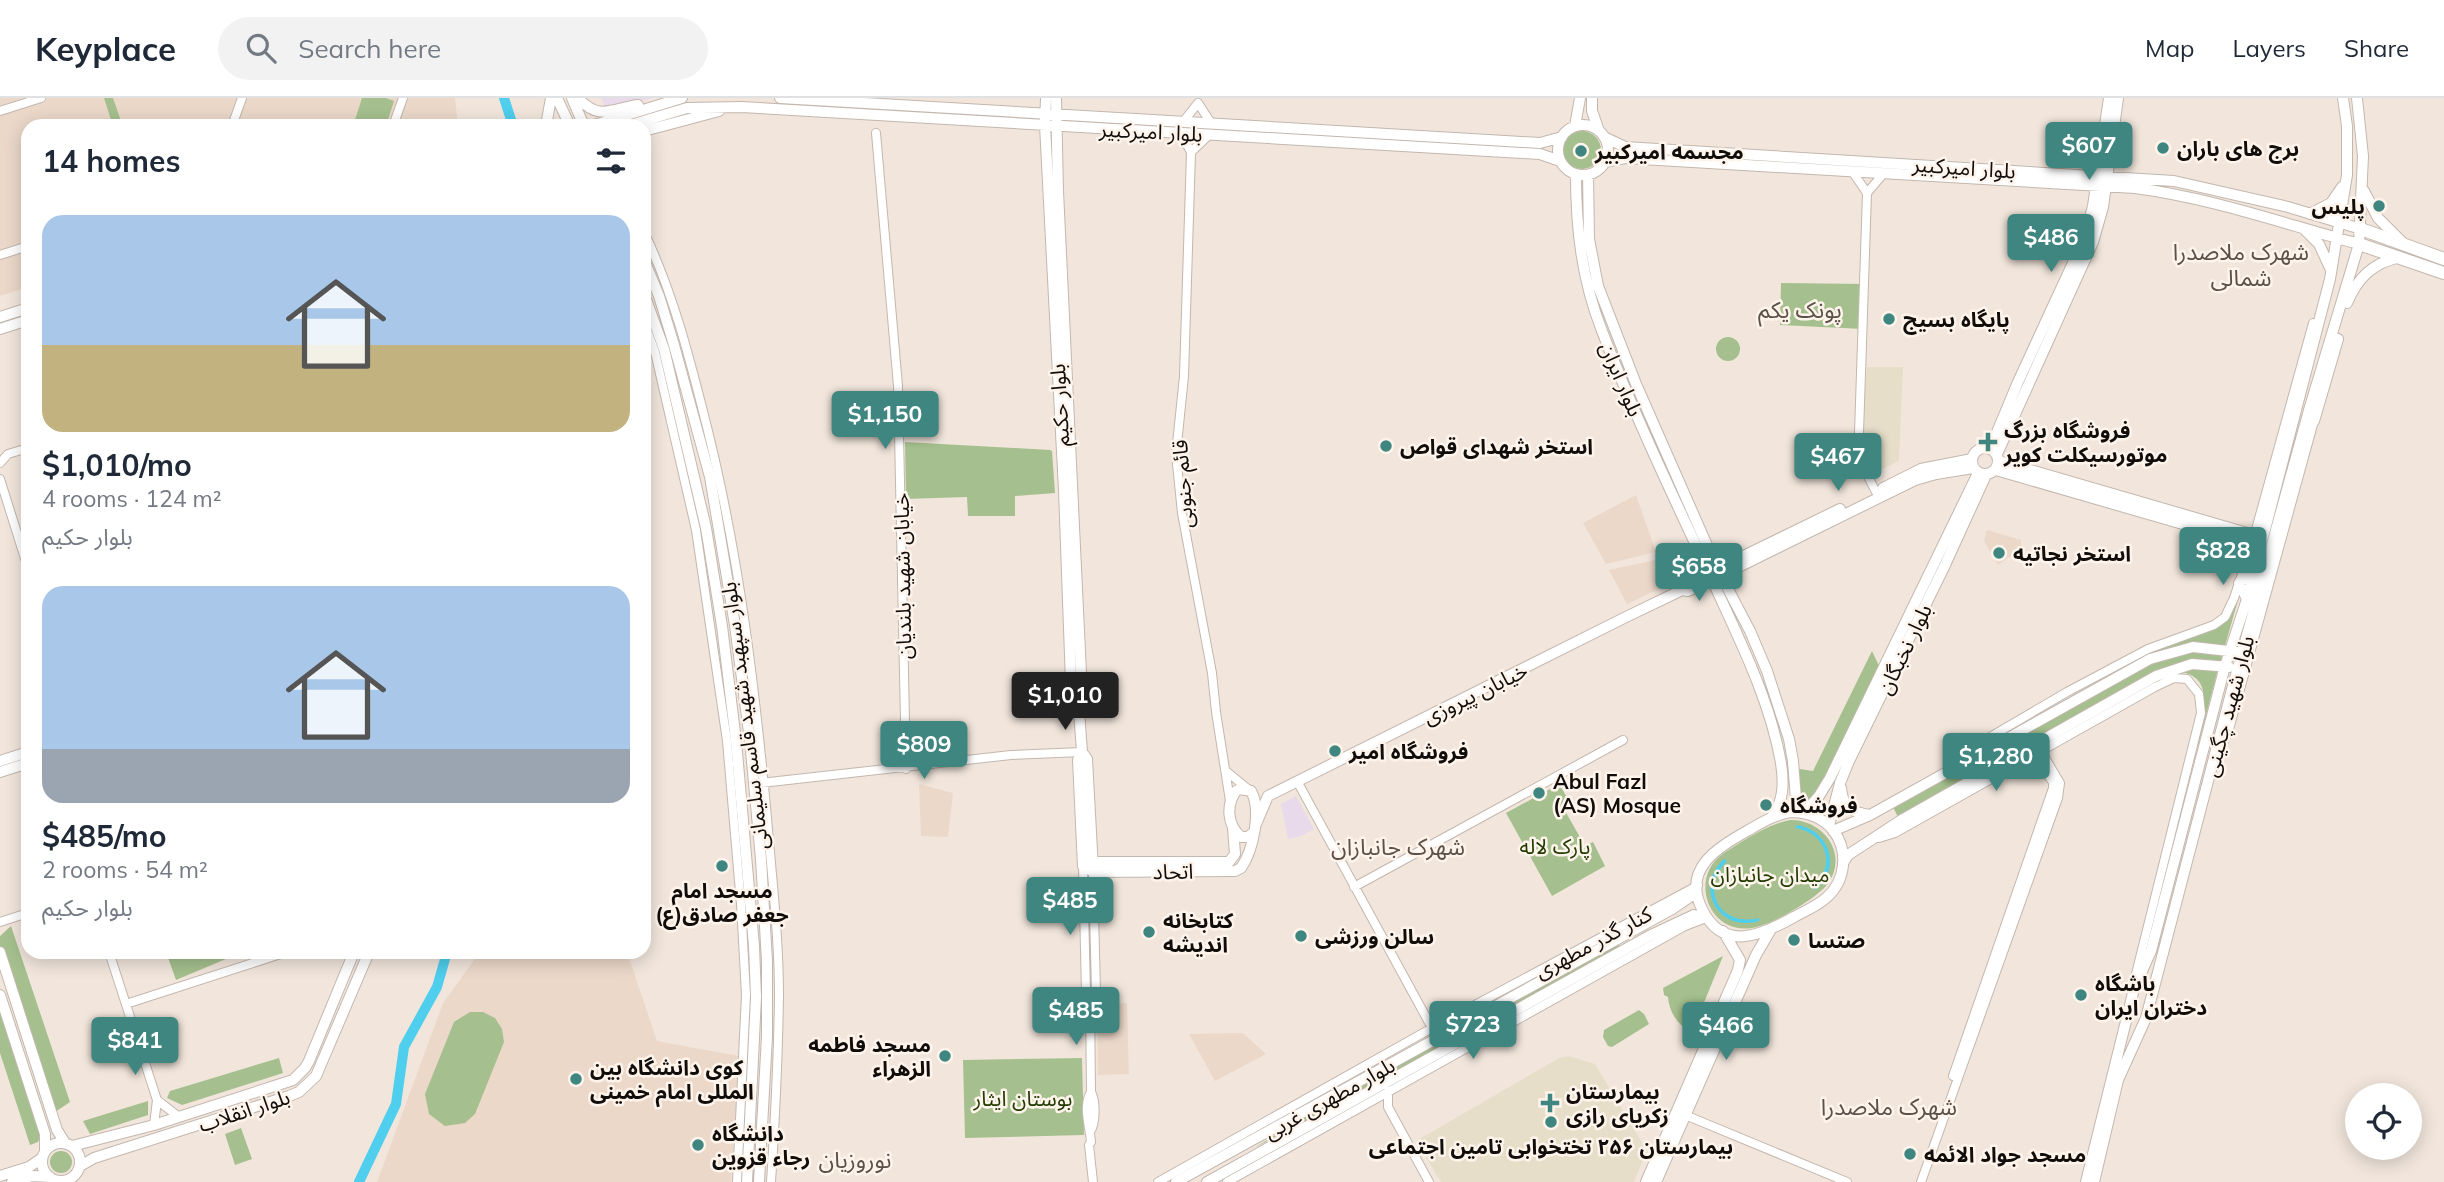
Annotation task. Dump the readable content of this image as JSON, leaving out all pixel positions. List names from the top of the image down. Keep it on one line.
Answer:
{"streets":{"main road":["بلوار امیرکبیر","بلوار ایران","بلوار حکیم","بلوار نخبگان","خیابان پیروزی","بلوار شهید چگینی","بلوار سپهبد شهید قاسم سلیمانی","اتحاد","بلوار مطهری غربی","بلوار انقلاب"],"street":["قائم جنوبی","خیابان شهید بلندیان","کنار گذر مطهری"]},"crossings":[["بلوار امیرکبیر","بلوار ایران"],["بلوار امیرکبیر","بلوار حکیم"],["بلوار امیرکبیر","بلوار نخبگان"],["بلوار امیرکبیر","بلوار شهید چگینی"],["بلوار ایران","بلوار نخبگان"],["بلوار ایران","خیابان پیروزی"],["بلوار ایران","کنار گذر مطهری"],["بلوار ایران","بلوار مطهری غربی"],["بلوار حکیم","اتحاد"],["بلوار نخبگان","کنار گذر مطهری"],["بلوار نخبگان","بلوار مطهری غربی"],["کنار گذر مطهری","بلوار مطهری غربی"]],"districts":["شهرک ملاصدرا شمالی","پونک یکم","شهرک جانبازان","شهرک ملاصدرا","نوروزیان"],"parks":["پارک لاله","میدان جانبازان","بوستان ایثار"],"places":{"other":["برج های باران","مجسمه امیرکبیر","پلیس","پایگاه بسیج","استخر شهدای قواص","استخر نجاتیه","فروشگاه امیر","Abul Fazl (AS) Mosque","فروشگاه","مسجد امام جعفر صادق(ع)","کتابخانه اندیشه","سالن ورزشی","صتسا","باشگاه دختران ایران","مسجد فاطمه الزهراء","کوی دانشگاه بین المللی امام خمینی","بیمارستان ۲۵۶ تختخوابی تامین اجتماعی","دانشگاه رجاء قزوین","مسجد جواد الائمه"],"health":["فروشگاه بزرگ موتورسیکلت کویر","بیمارستان زکریای رازی"]},"page":{"header":"Keyplace","search":"Search here","nav":["Map","Layers","Share"],"heading":"14 homes","price":["$607","$486","$1,150","$467","$828","$658","$1,010","$809","$1,280","$485","$485","$723","$466","$841"],"list":[{"name":"$1,010/mo","note":"4 rooms · 124 m² · بلوار حکیم"},{"name":"$485/mo","note":"2 rooms · 54 m² · بلوار حکیم"}]}}
